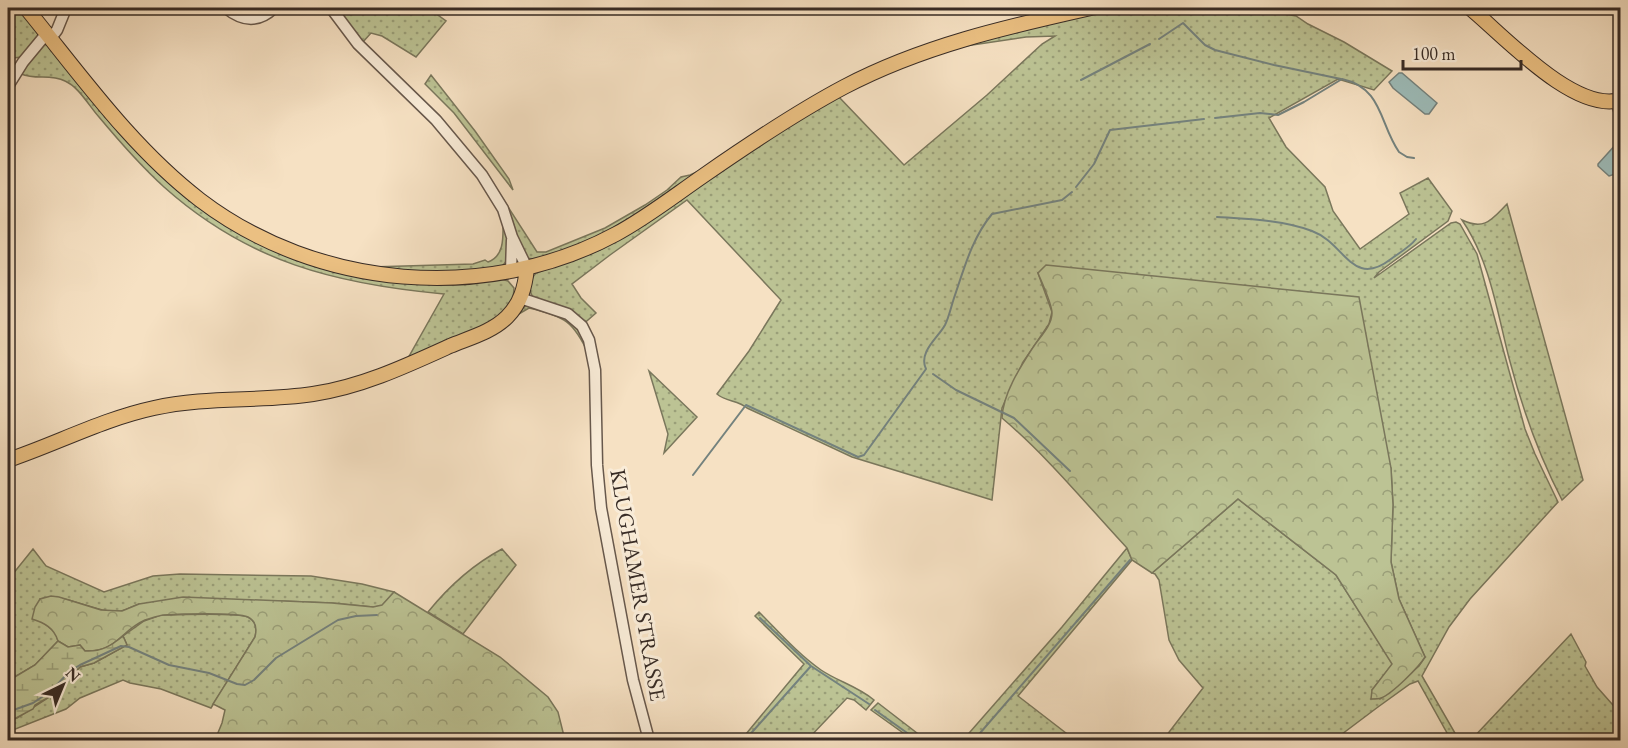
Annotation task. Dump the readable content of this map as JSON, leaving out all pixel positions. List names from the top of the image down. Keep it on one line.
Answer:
{"streets":{"street":["KLUGHAMER STRASSE"]},"scale_bar":"100 m","north":"top right"}
